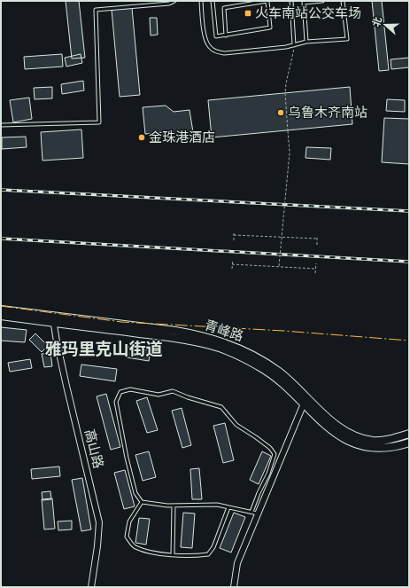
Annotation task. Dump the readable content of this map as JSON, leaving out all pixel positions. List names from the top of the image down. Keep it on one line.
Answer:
{"streets":{"main road":["青峰路"],"street":["高山路"]},"crossings":[["青峰路","高山路"]],"districts":["雅玛里克山街道"],"places":{"transit":["火车南站公交车场"],"other":["乌鲁木齐南站","金珠港酒店"]},"north":"left"}
